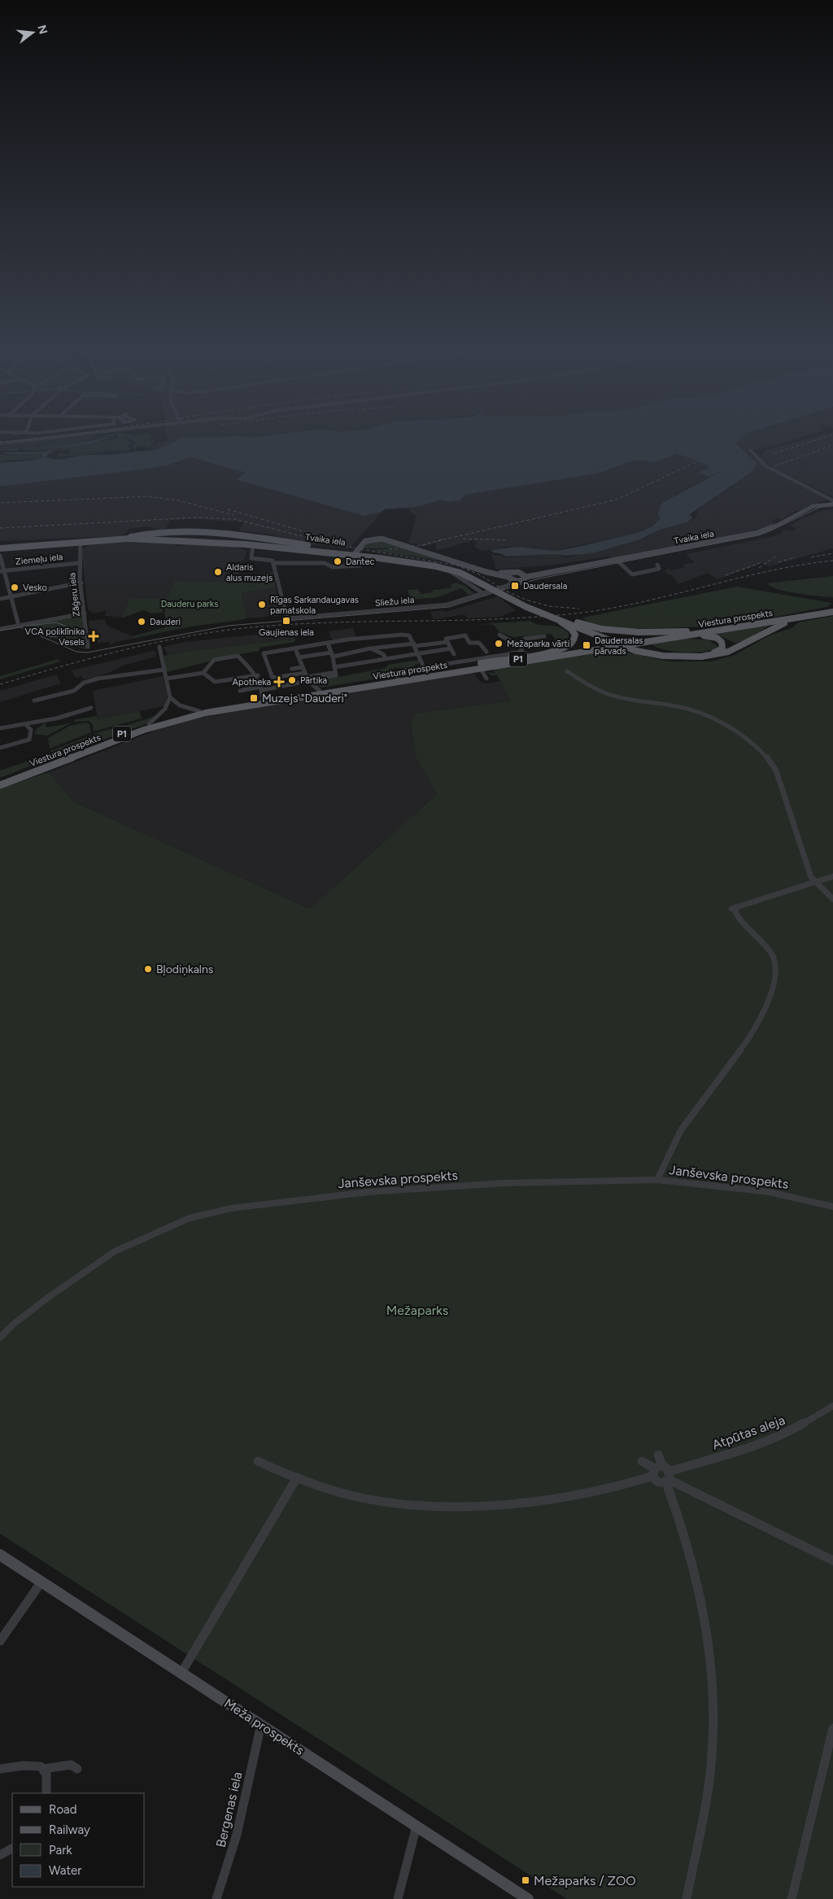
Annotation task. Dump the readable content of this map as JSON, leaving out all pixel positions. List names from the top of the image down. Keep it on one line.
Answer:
{"streets":{"main road":["Tvaika iela","Viestura prospekts","P1"],"street":["Ziemeļu iela","Zāģeru iela","Sliežu iela","Janševska prospekts","Atpūtas aleja","Meža prospekts","Bergenas iela"]},"crossings":[["Tvaika iela","Zāģeru iela"],["Tvaika iela","Sliežu iela"],["Ziemeļu iela","Zāģeru iela"],["Meža prospekts","Bergenas iela"]],"parks":["Dauderu parks","Mežaparks"],"places":{"other":["Dantec","Aldaris alus muzejs","Vesko","Rīgas Sarkandaugavas pamatskola","Dauderi","Mežaparka vārti","Pārtika","Bļodiņkalns"],"transit":["Daudersala","Gaujienas iela","Daudersalas pārvads","Muzejs \"Dauderi\"","Mežaparks / ZOO"],"health":["VCA poliklīnika Vesels","Apotheka"]},"legend":["Road","Railway","Park","Water"],"north":"right"}
